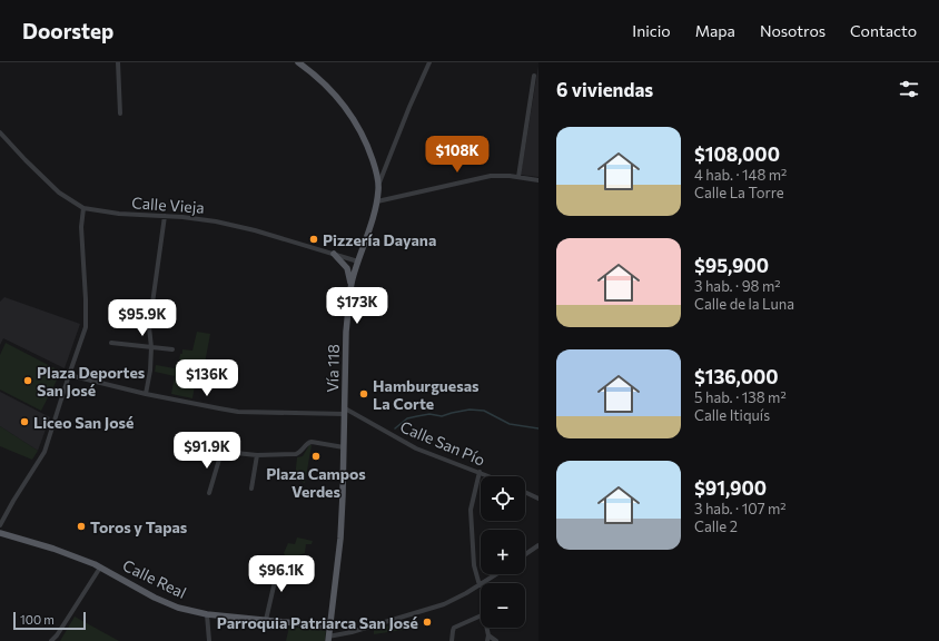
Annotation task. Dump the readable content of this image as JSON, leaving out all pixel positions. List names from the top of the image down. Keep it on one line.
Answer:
{"streets":{"main road":["Vía 118","Calle Real"],"street":["Calle Vieja","Calle San Pío"]},"crossings":[["Calle Vieja","Vía 118"],["Vía 118","Calle San Pío"],["Vía 118","Calle Real"]],"places":["Pizzería Dayana","Plaza Deportes San José","Hamburguesas La Corte","Liceo San José","Plaza Campos Verdes","Toros y Tapas","Parroquia Patriarca San José"],"scale_bar":"100 m","page":{"header":"Doorstep","nav":["Inicio","Mapa","Nosotros","Contacto"],"heading":"6 viviendas","list":[{"name":"$108,000","note":"4 hab. · 148 m² · Calle La Torre"},{"name":"$95,900","note":"3 hab. · 98 m² · Calle de la Luna"},{"name":"$136,000","note":"5 hab. · 138 m² · Calle Itiquís"},{"name":"$91,900","note":"3 hab. · 107 m² · Calle 2"}],"price":["$108K","$173K","$95.9K","$136K","$91.9K","$96.1K"],"map_buttons":["+","−"],"scale":"100 m"}}
